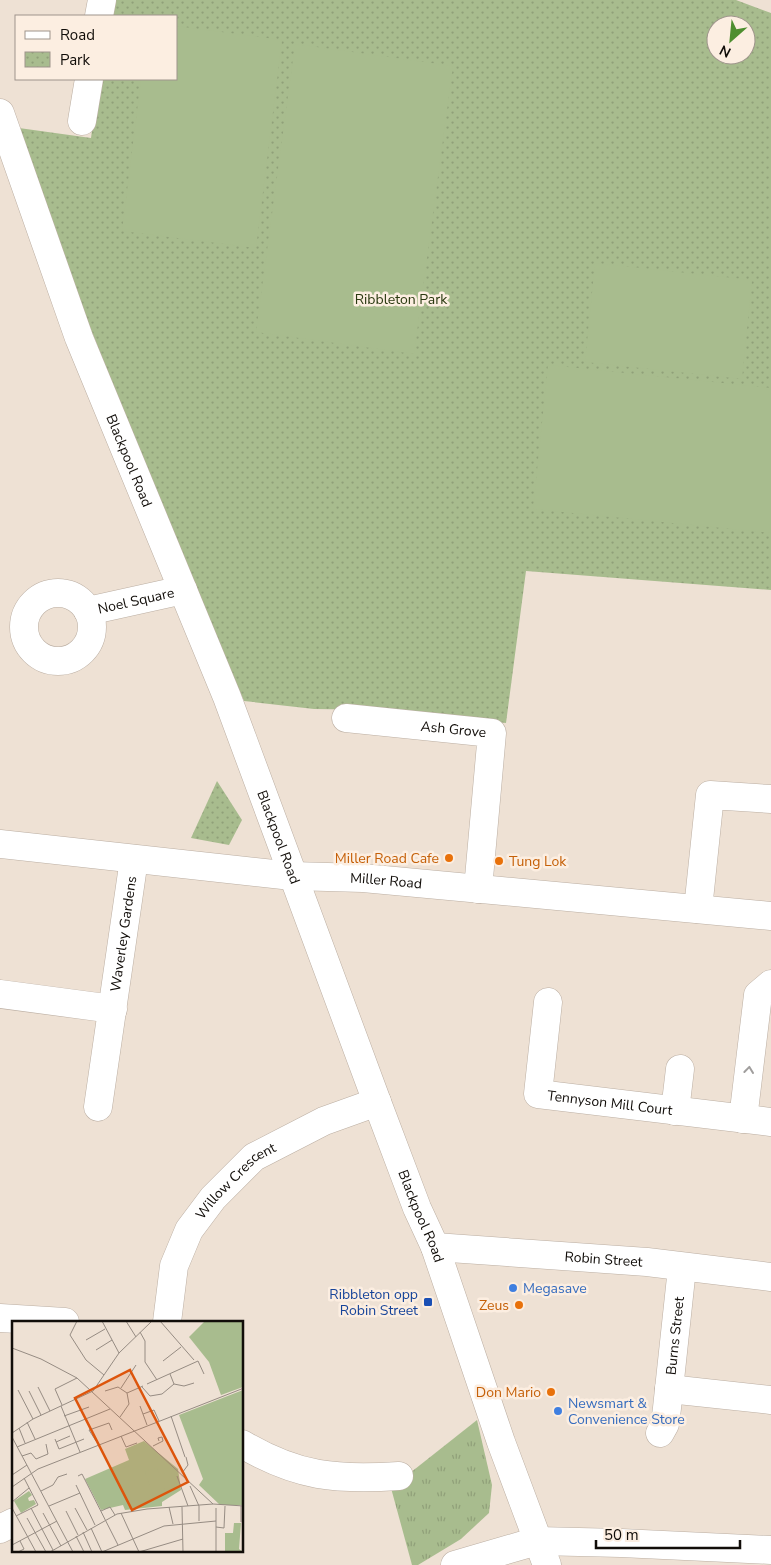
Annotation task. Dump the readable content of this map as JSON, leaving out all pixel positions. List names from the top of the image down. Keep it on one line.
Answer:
{"streets":{"main road":["Blackpool Road","Noel Square","Ash Grove","Miller Road","Waverley Gardens","Tennyson Mill Court","Willow Crescent","Robin Street","Burns Street"]},"crossings":[["Blackpool Road","Noel Square"],["Blackpool Road","Miller Road"],["Blackpool Road","Willow Crescent"],["Blackpool Road","Robin Street"],["Ash Grove","Miller Road"],["Miller Road","Waverley Gardens"],["Robin Street","Burns Street"]],"parks":["Ribbleton Park"],"places":{"other":["Miller Road Cafe","Tung Lok","Megasave","Zeus","Don Mario","Newsmart & Convenience Store"],"transit":["Ribbleton opp Robin Street"]},"legend":["Road","Park"],"scale_bar":"50 m","north":"bottom left"}
